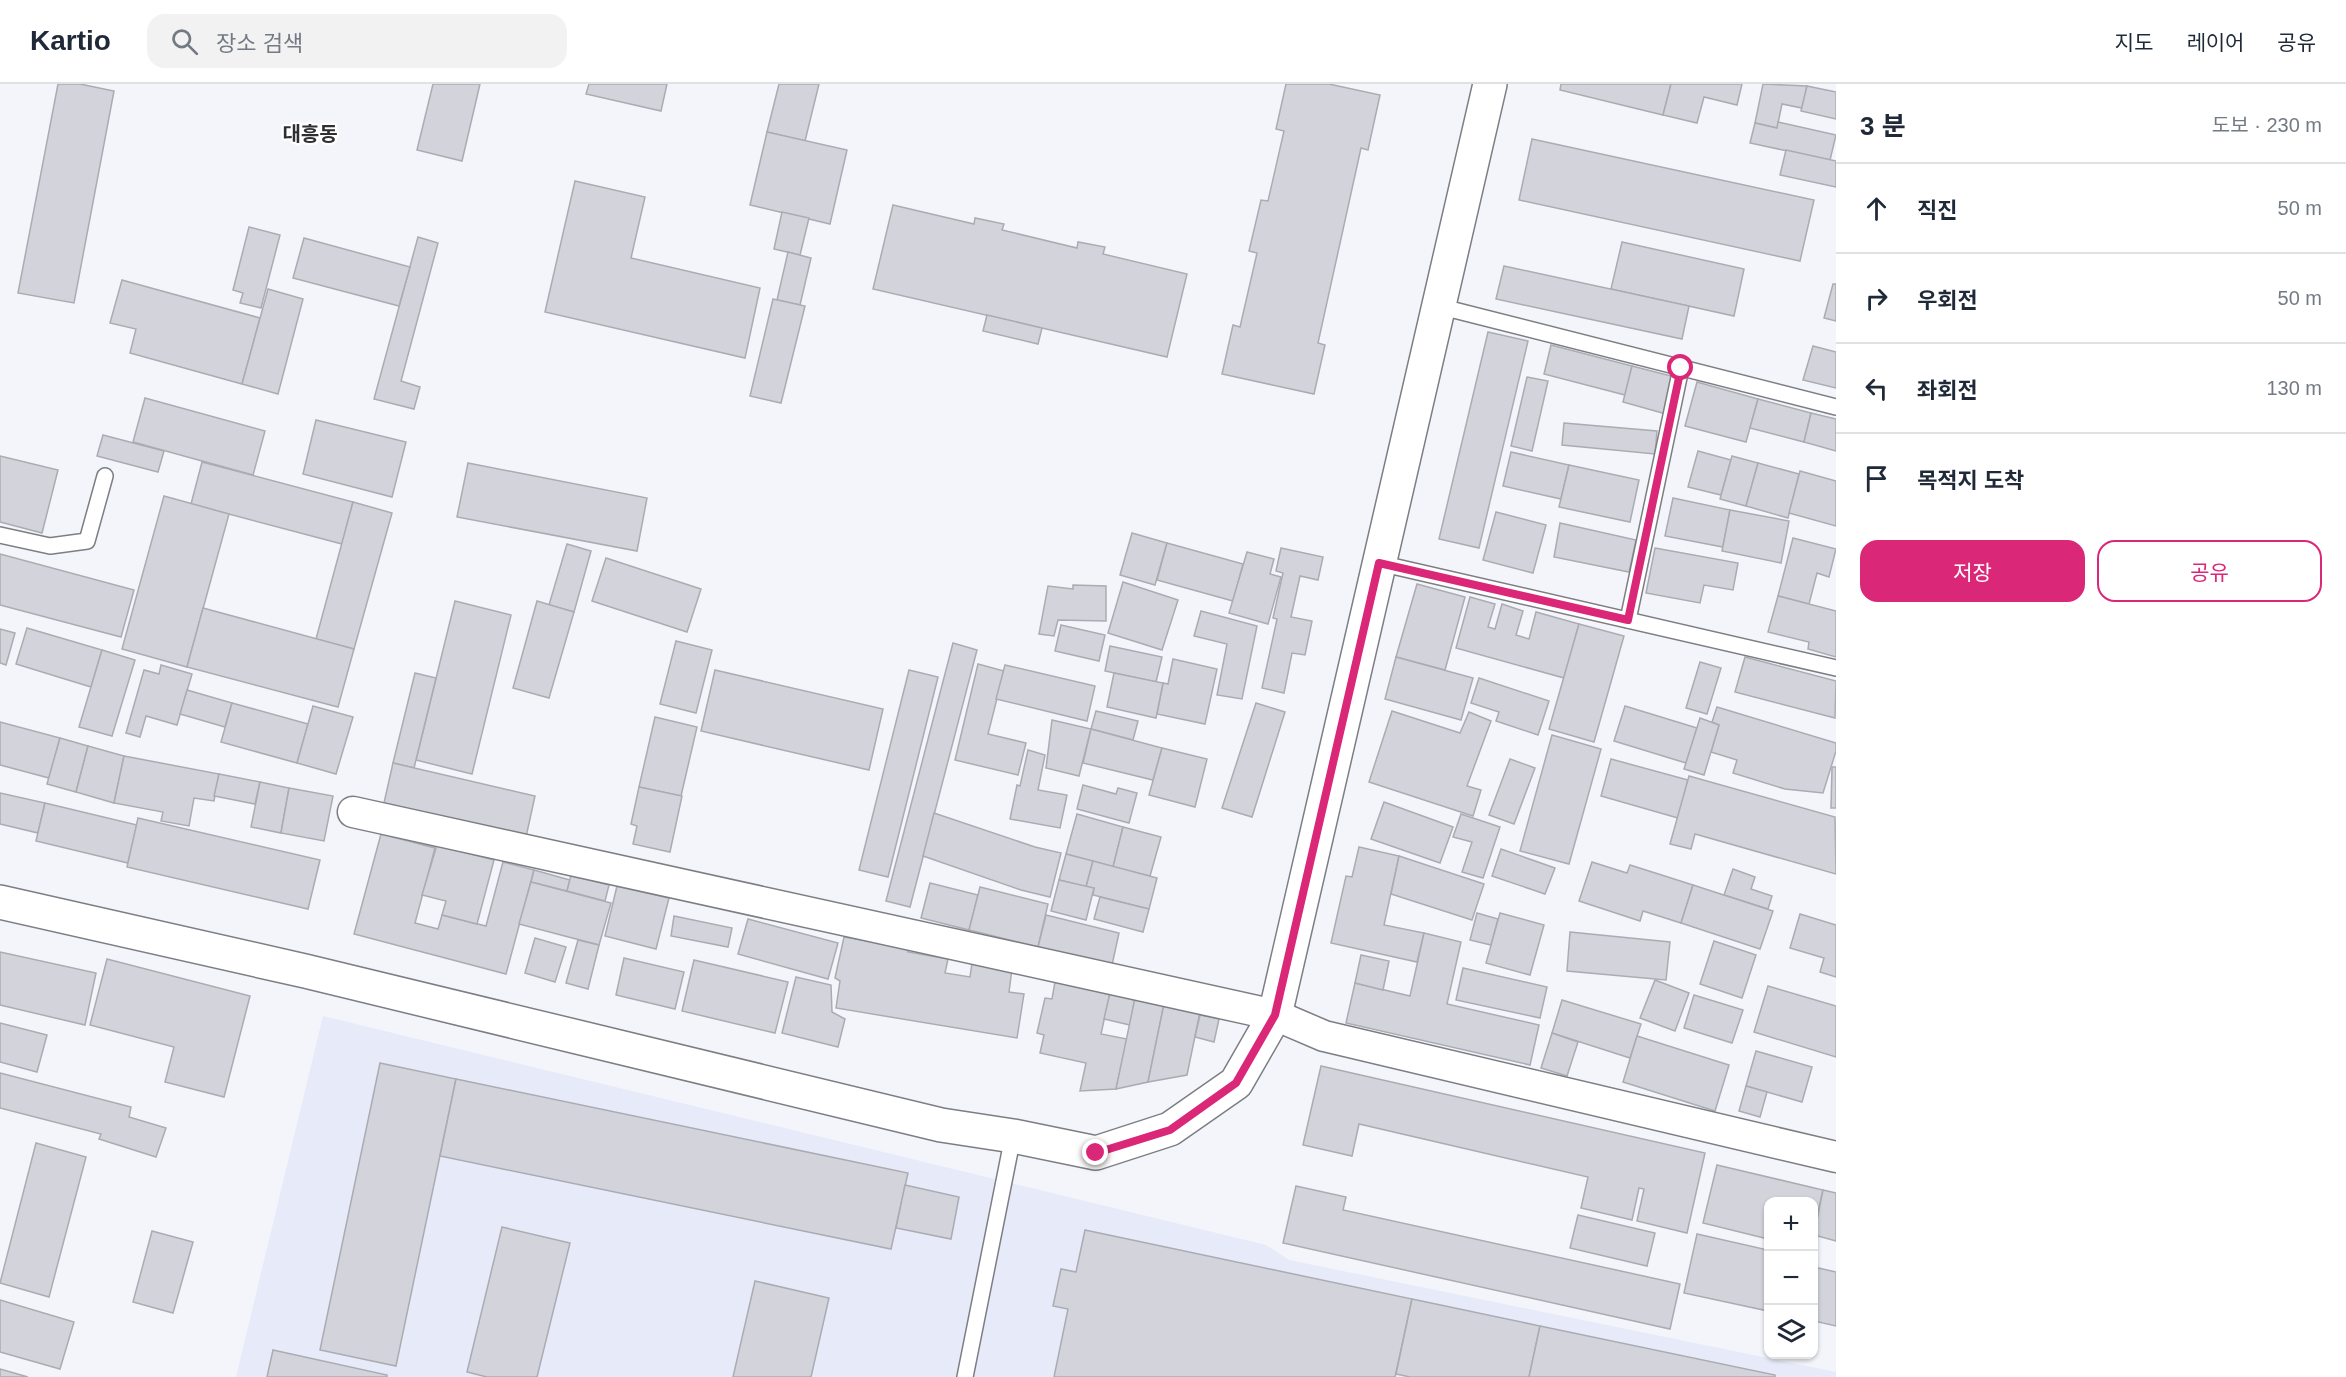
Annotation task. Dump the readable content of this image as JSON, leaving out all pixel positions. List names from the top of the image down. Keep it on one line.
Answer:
{"districts":["대흥동"],"page":{"header":"Kartio","search":"장소 검색","nav":["지도","레이어","공유"],"heading":["3 분","도보 · 230 m"],"list":[["직진","50 m"],["우회전","50 m"],["좌회전","130 m"],"목적지 도착"],"buttons":["저장","공유"],"map_buttons":["+","−"]}}
